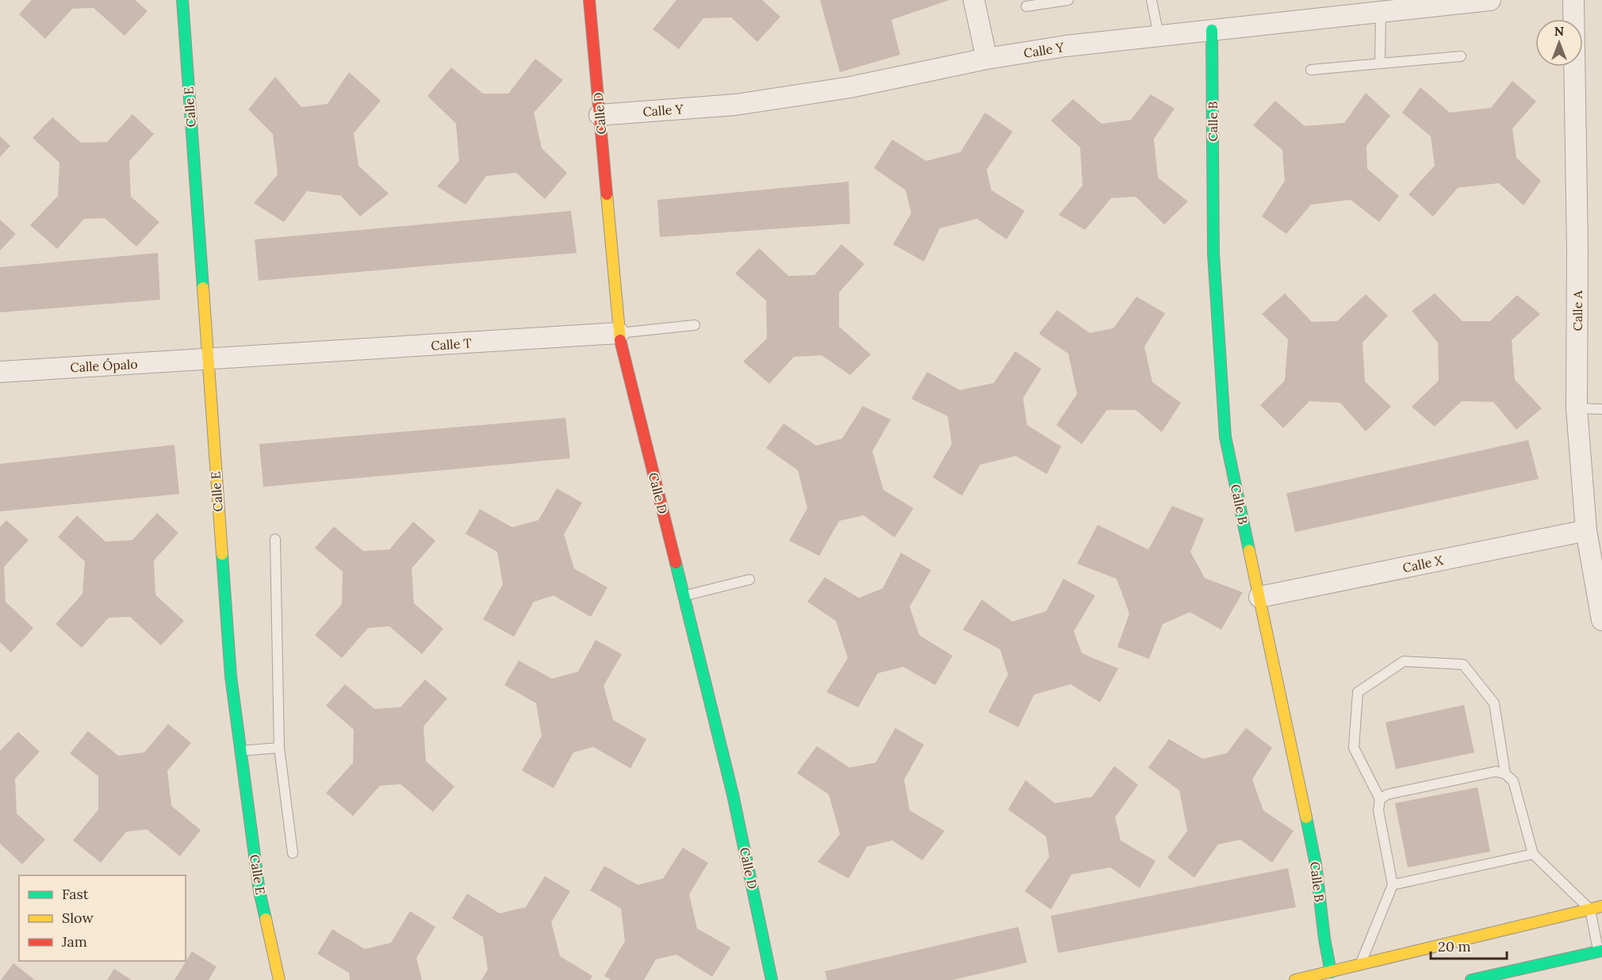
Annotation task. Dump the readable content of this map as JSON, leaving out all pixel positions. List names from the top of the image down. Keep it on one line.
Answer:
{"streets":{"street":["Calle Y","Calle E","Calle D","Calle B","Calle A","Calle T","Calle Ópalo","Calle X"]},"crossings":[["Calle Y","Calle D"],["Calle Y","Calle B"],["Calle E","Calle T"],["Calle E","Calle Ópalo"],["Calle D","Calle T"],["Calle B","Calle X"],["Calle A","Calle X"],["Calle T","Calle Ópalo"]],"legend":["Fast","Slow","Jam"],"scale_bar":"20 m","north":"top"}
